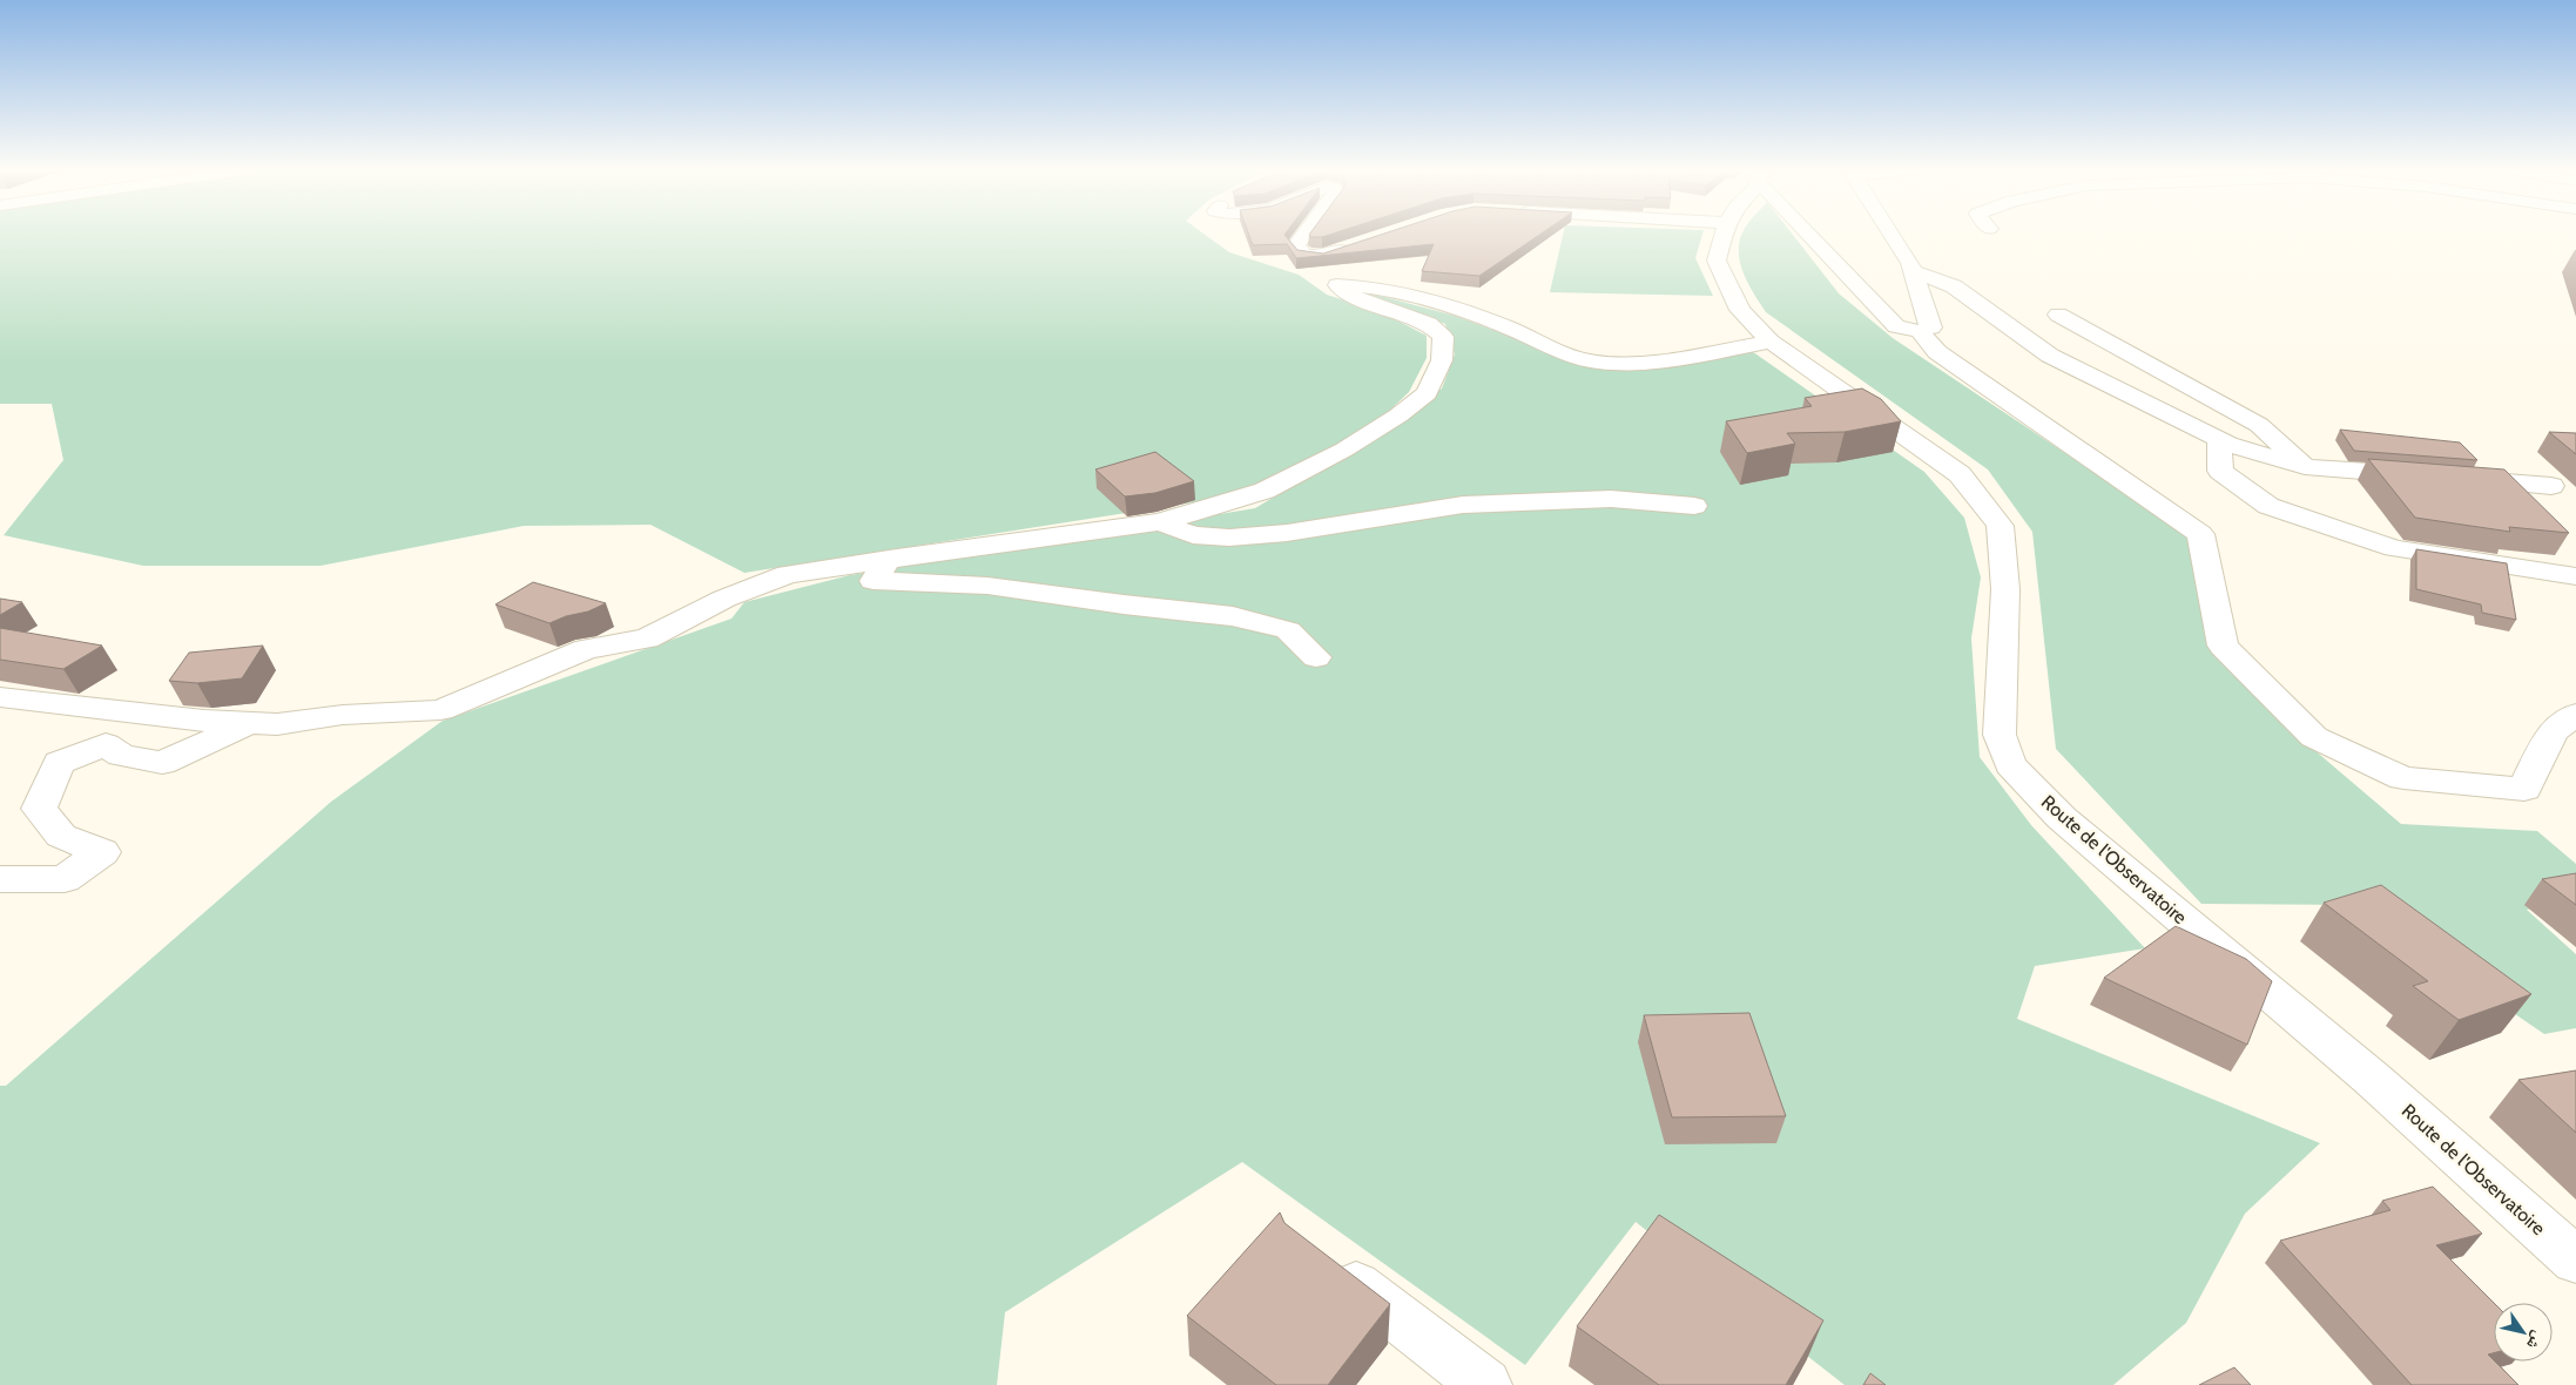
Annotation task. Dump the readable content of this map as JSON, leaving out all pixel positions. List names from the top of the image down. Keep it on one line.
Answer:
{"streets":{"street":["Route de l'Observatoire"]},"north":"bottom right"}
